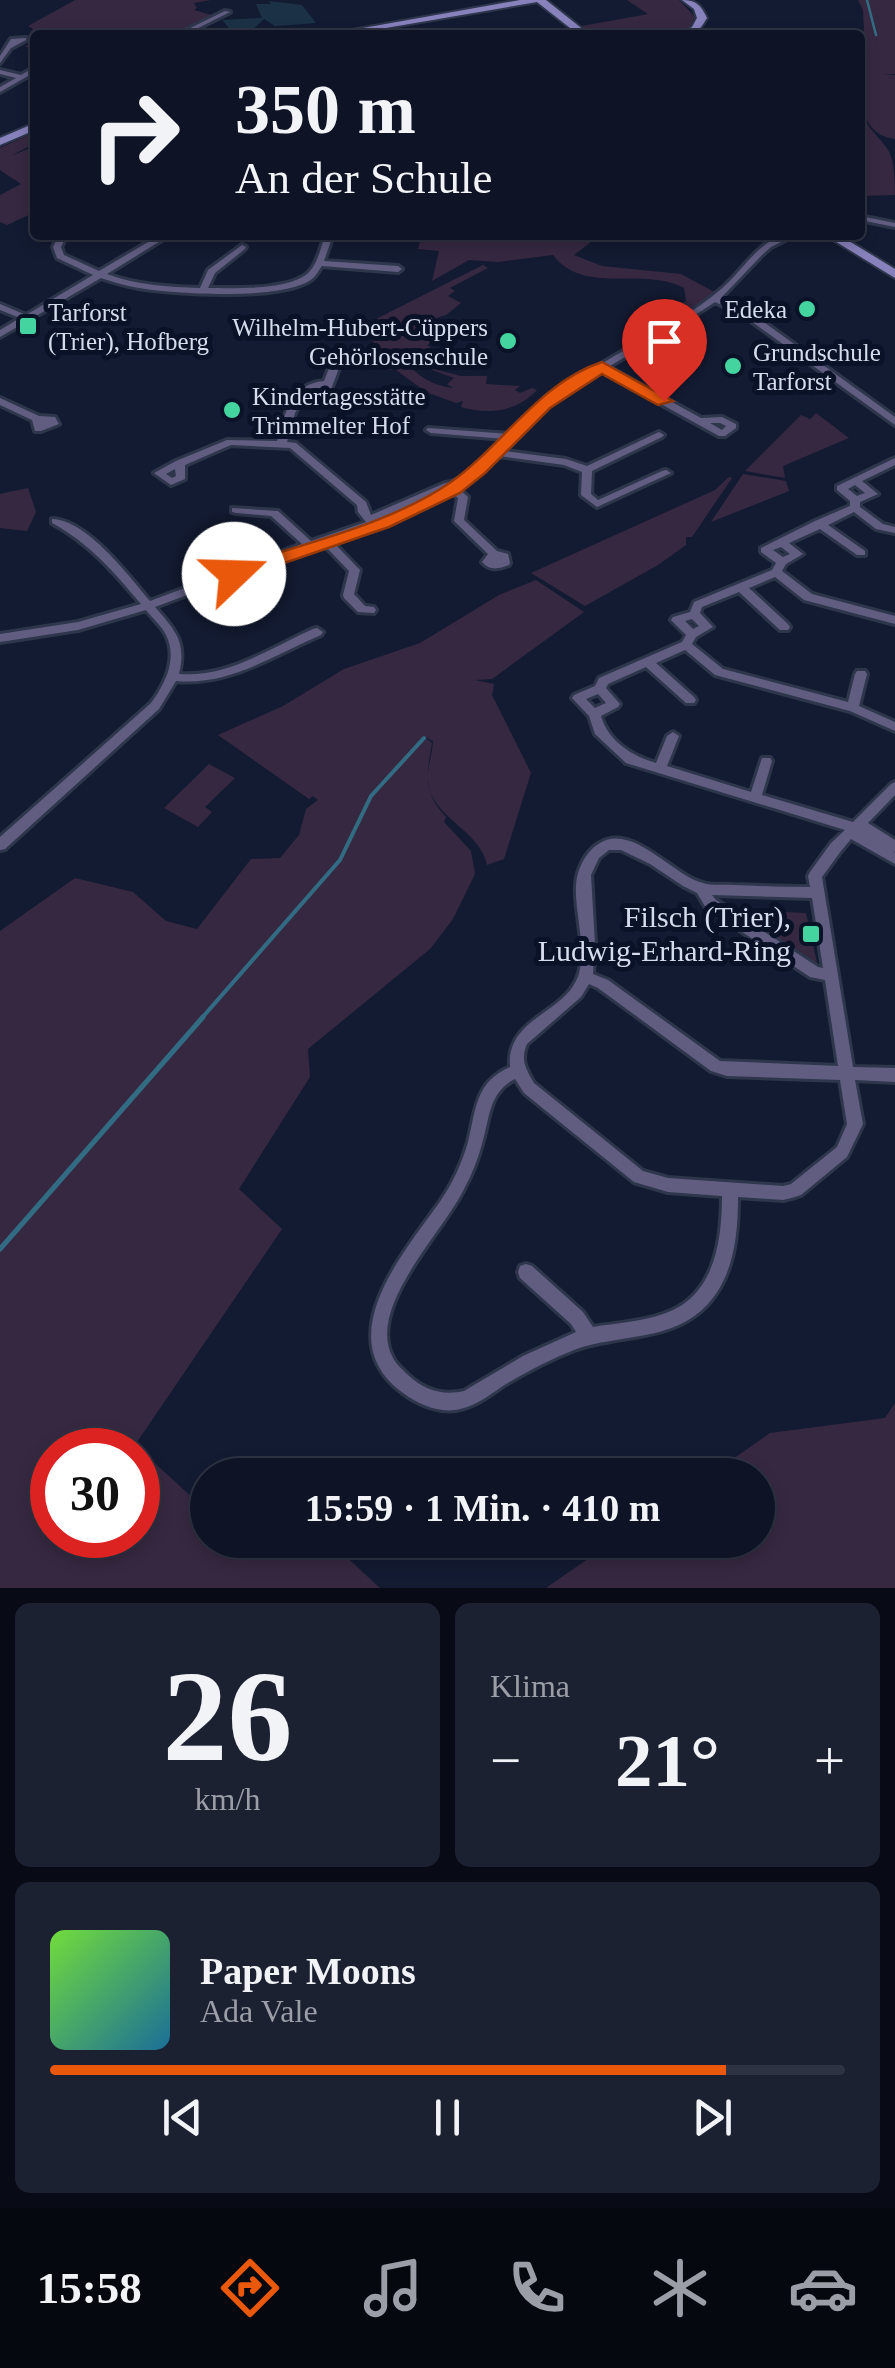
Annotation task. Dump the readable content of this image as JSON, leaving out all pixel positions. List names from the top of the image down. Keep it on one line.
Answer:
{"places":{"other":["Edeka","Wilhelm-Hubert-Cüppers Gehörlosenschule","Grundschule Tarforst","Kindertagesstätte Trimmelter Hof"],"transit":["Tarforst (Trier), Hofberg","Filsch (Trier), Ludwig-Erhard-Ring"]},"page":{"turn":["350 m","An der Schule"],"limit":"30","trip":"15:59 · 1 Min. · 410 m","tile":[["26","km/h"],"Klima"],"heat":["−","21°","+"],"song":["Paper Moons","Ada Vale"],"tabs":"15:58"}}
